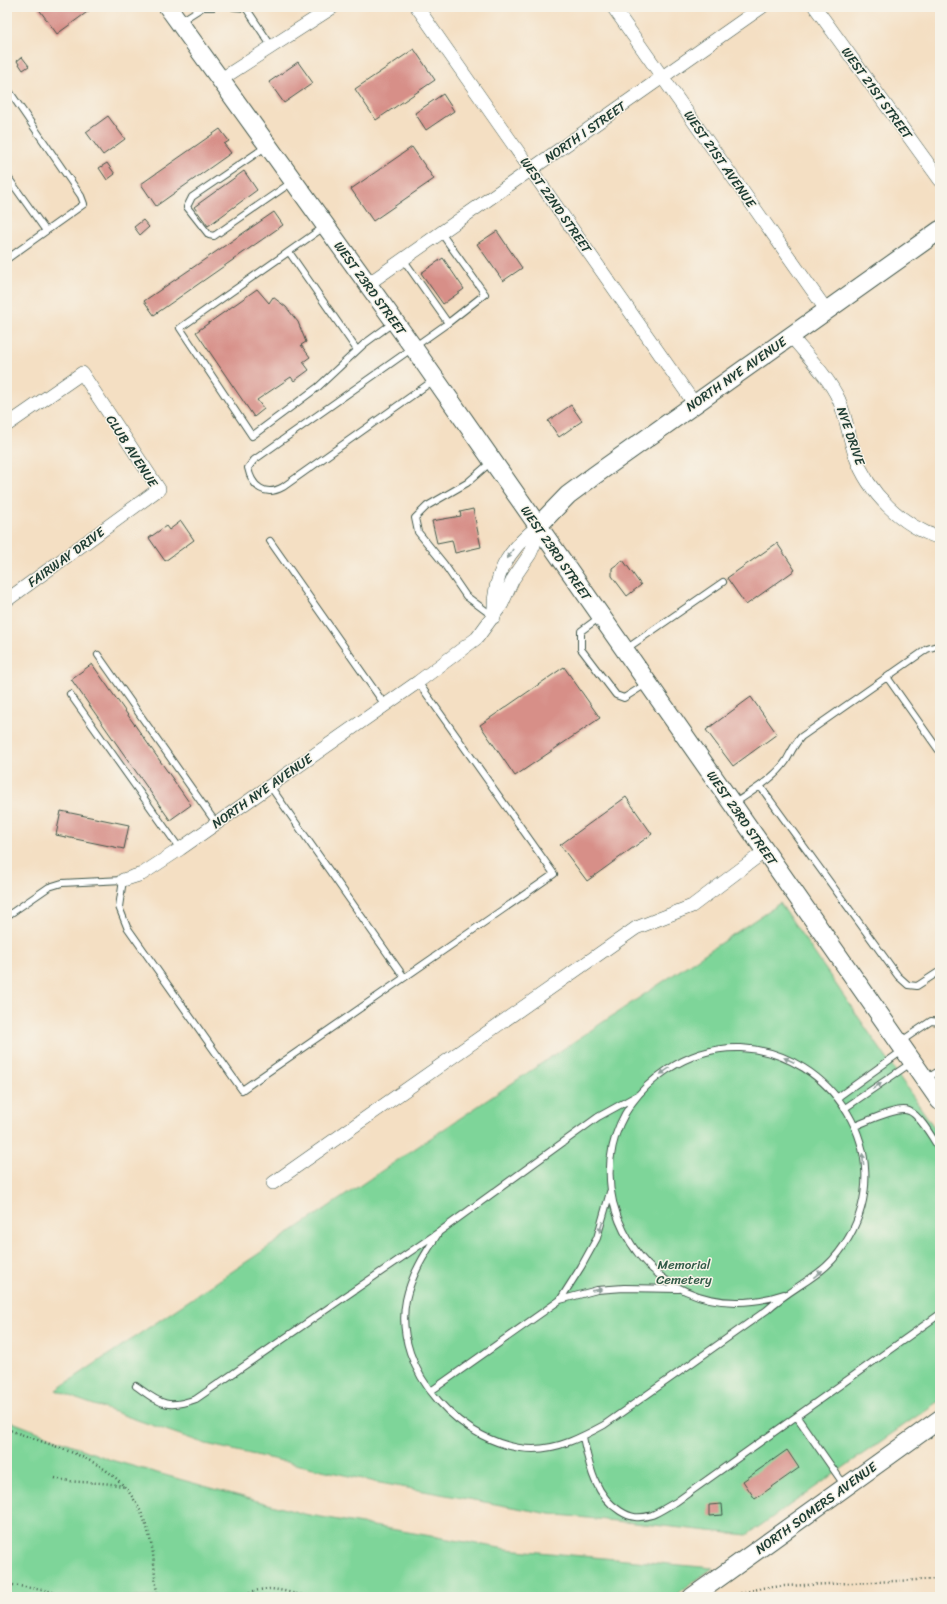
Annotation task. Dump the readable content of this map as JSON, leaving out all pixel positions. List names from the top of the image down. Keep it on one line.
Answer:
{"streets":{"main road":["WEST 23RD STREET","NORTH NYE AVENUE","NORTH SOMERS AVENUE"],"street":["WEST 21ST STREET","NORTH I STREET","WEST 21ST AVENUE","WEST 22ND STREET","NYE DRIVE","CLUB AVENUE","FAIRWAY DRIVE"]},"crossings":[["NORTH I STREET","WEST 21ST AVENUE"],["NORTH I STREET","WEST 22ND STREET"],["NORTH I STREET","WEST 23RD STREET"],["WEST 21ST AVENUE","NORTH NYE AVENUE"],["WEST 22ND STREET","NORTH NYE AVENUE"],["WEST 23RD STREET","NORTH NYE AVENUE"],["NORTH NYE AVENUE","NYE DRIVE"],["CLUB AVENUE","FAIRWAY DRIVE"]],"parks":["Memorial Cemetery"]}
